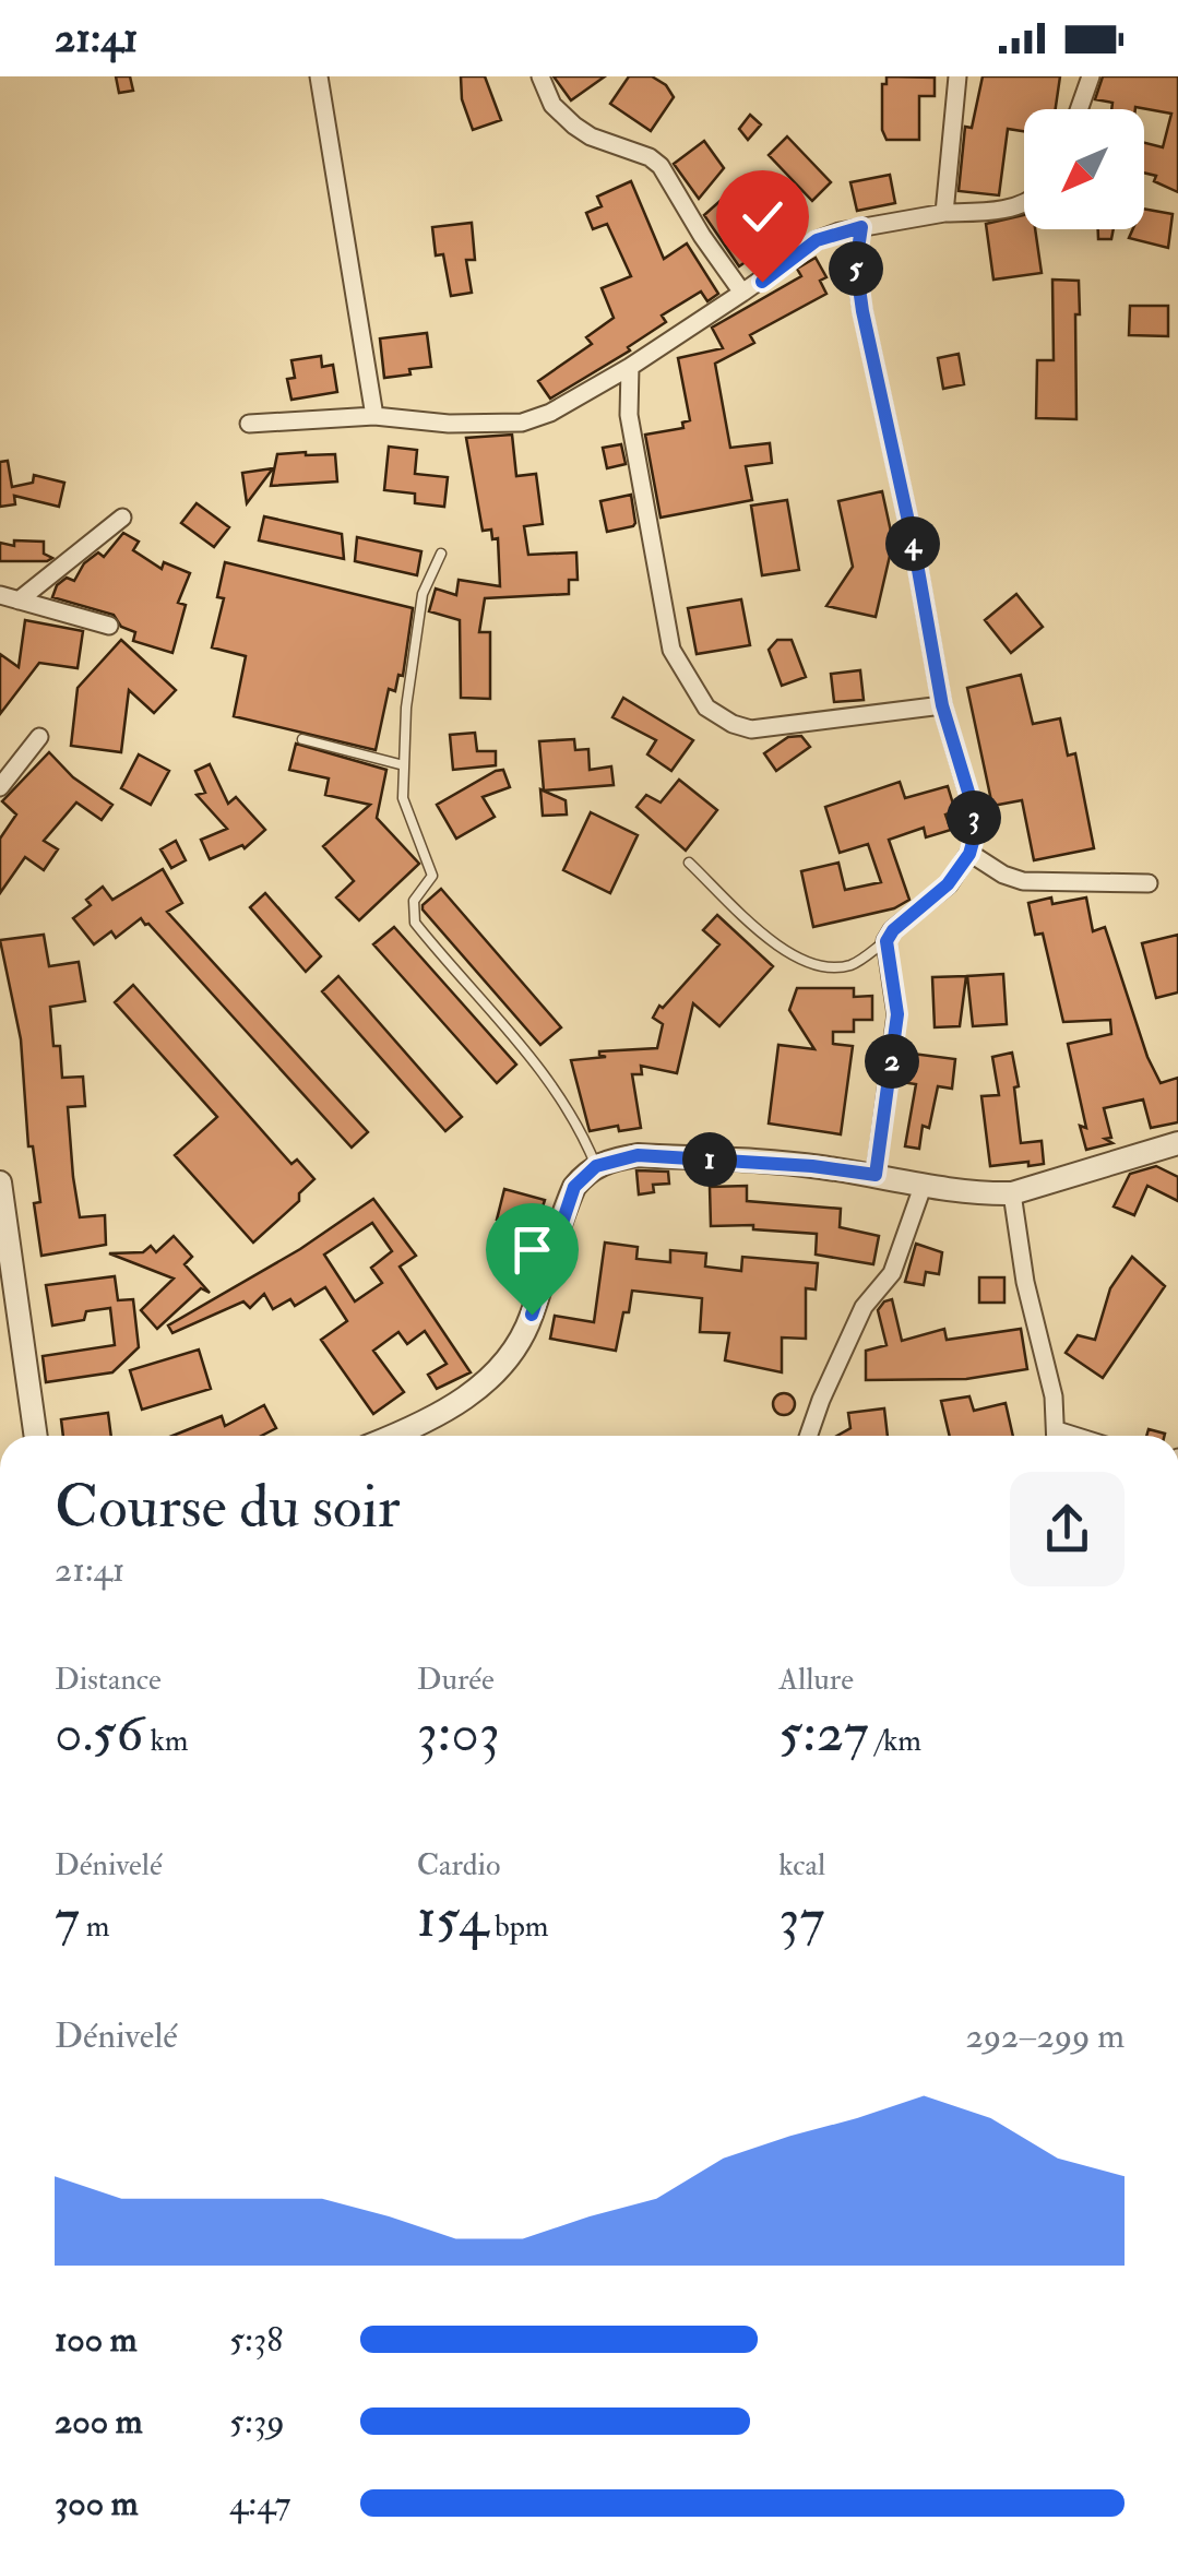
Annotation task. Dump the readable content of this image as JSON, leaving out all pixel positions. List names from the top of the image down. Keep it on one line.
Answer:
{"north":"bottom left","page":{"status":"21:41","pins":["5","4","3","2","1"],"heading":["Course du soir","21:41"],"stats":[["Distance","0.56 km"],["Durée","3:03"],["Allure","5:27 /km"],["Dénivelé","7 m"],["Cardio","154 bpm"],["kcal","37"]],"chart":["Dénivelé","292–299 m"],"list":[{"name":"100 m","note":"5:38"},{"name":"200 m","note":"5:39"},{"name":"300 m","note":"4:47"}]}}
